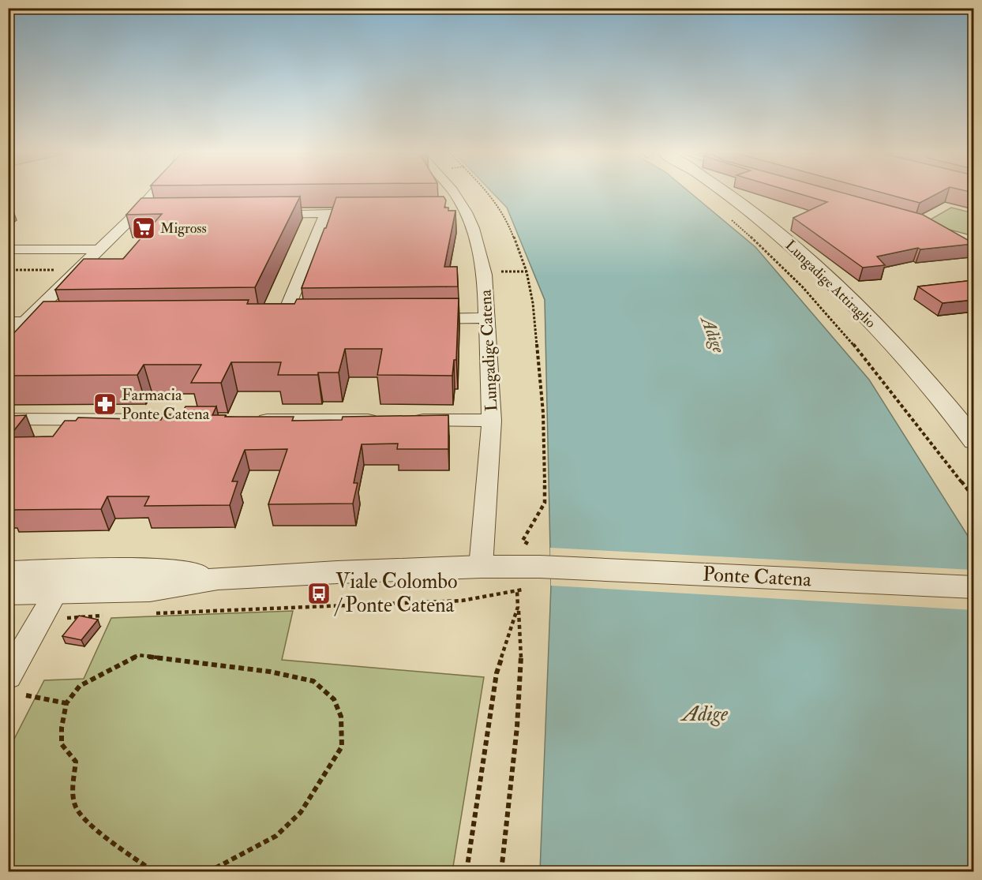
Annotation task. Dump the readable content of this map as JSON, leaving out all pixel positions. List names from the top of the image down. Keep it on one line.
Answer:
{"streets":{"street":["Lungadige Attiraglio","Lungadige Catena","Ponte Catena"]},"crossings":[["Lungadige Catena","Ponte Catena"]],"water":["Adige"],"places":{"supermarket":["Migross"],"pharmacy":["Farmacia Ponte Catena"],"bus stop":["Viale Colombo / Ponte Catena"]}}
